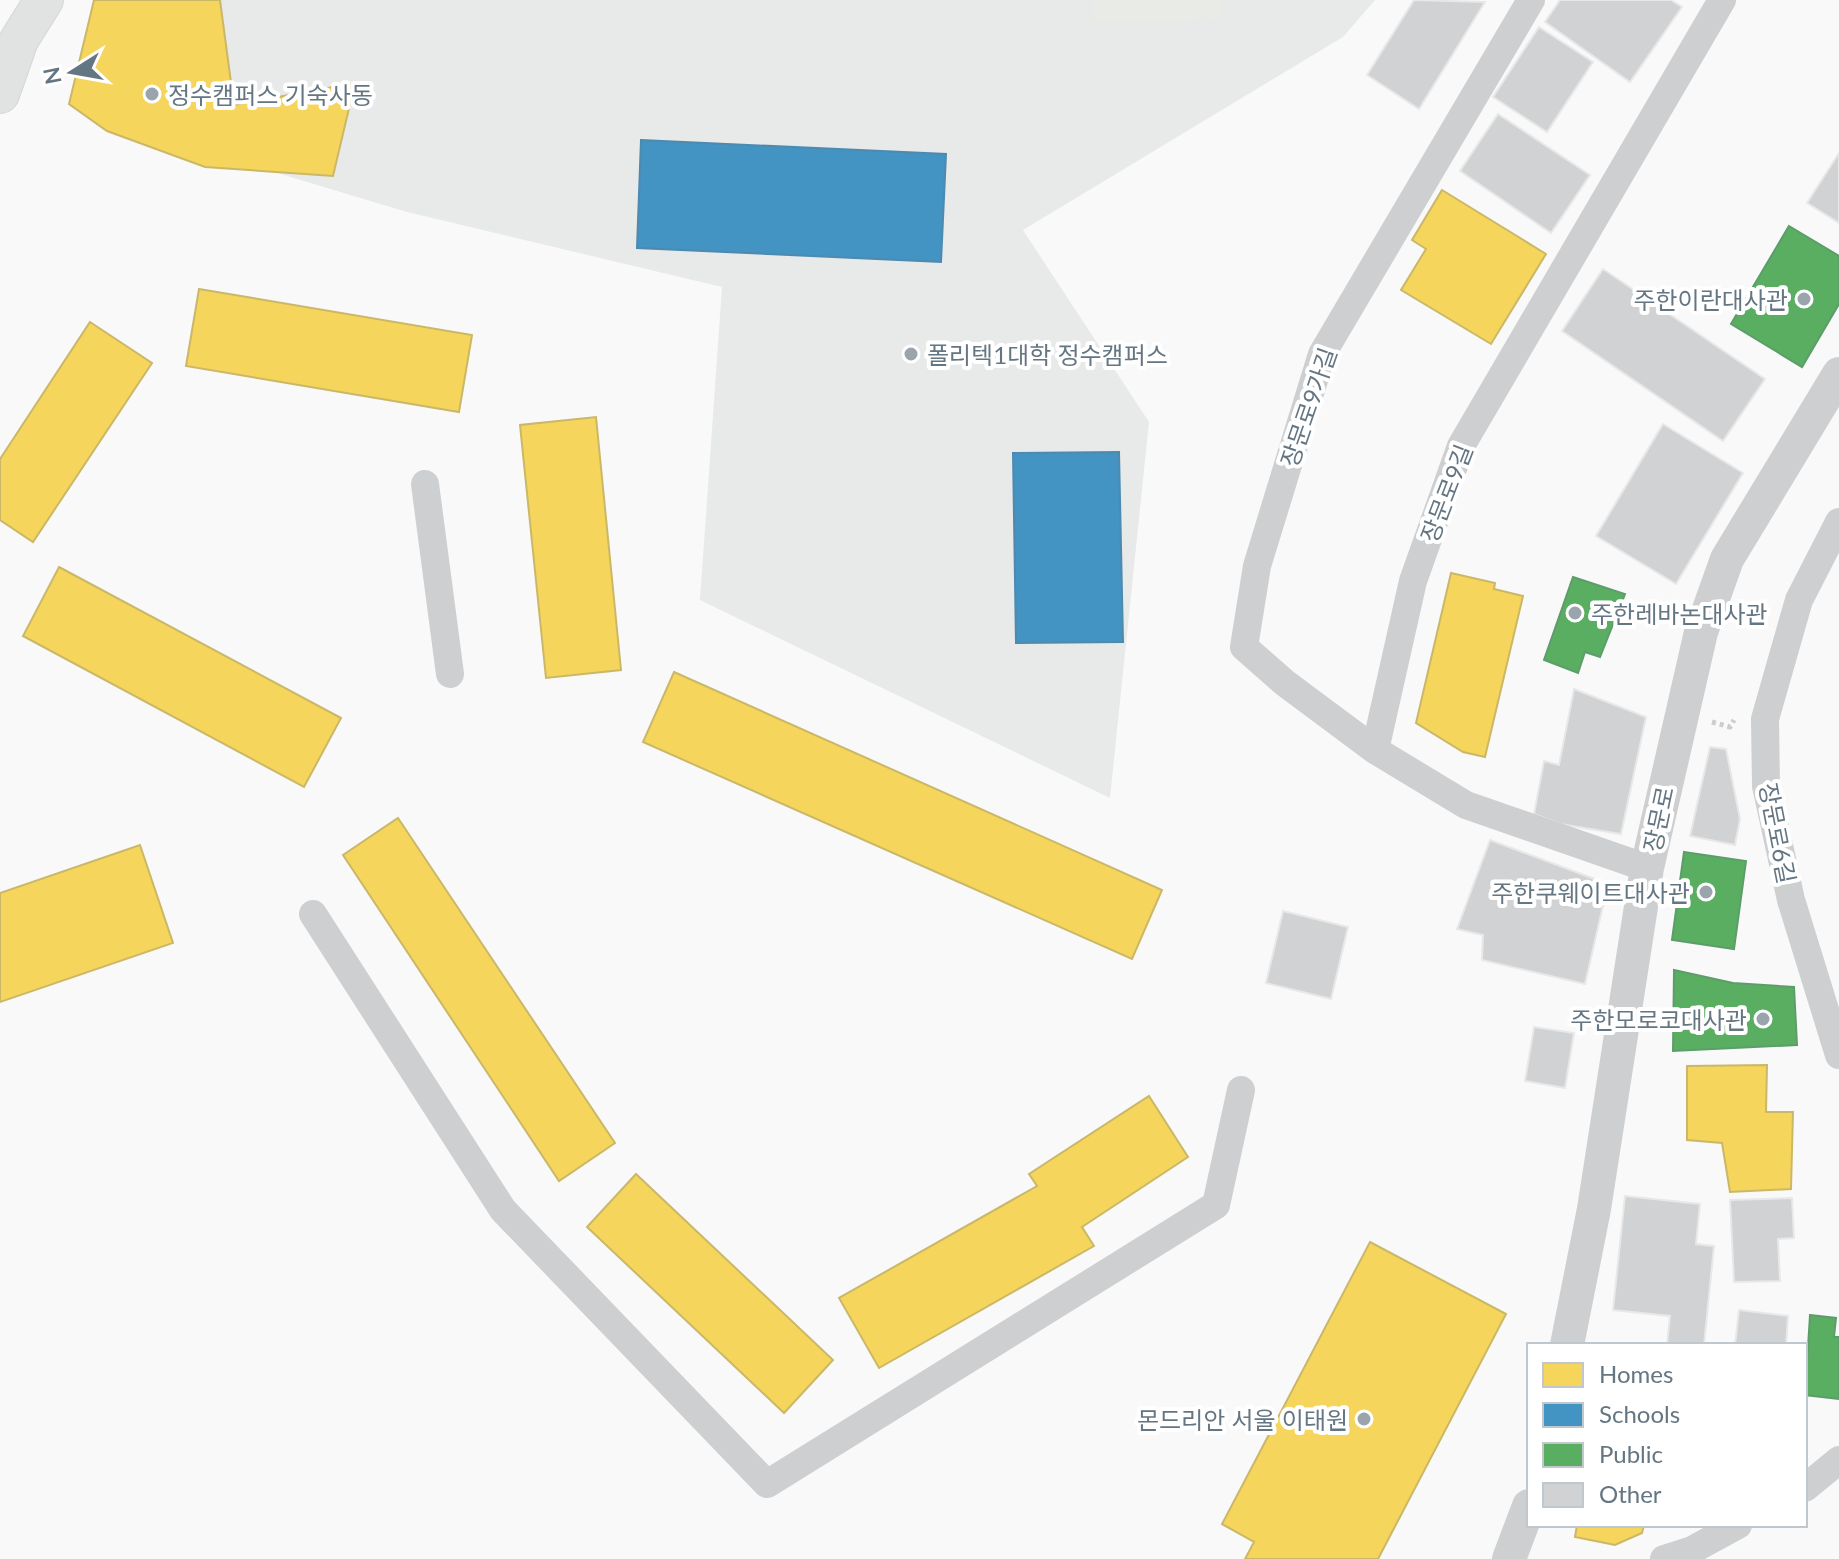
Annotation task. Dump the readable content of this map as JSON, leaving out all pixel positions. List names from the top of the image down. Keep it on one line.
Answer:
{"streets":{"street":["장문로9가길","장문로9길","장문로","장문로6길"]},"crossings":[["장문로9가길","장문로9길"]],"places":["정수캠퍼스 기숙사동","주한이란대사관","폴리텍1대학 정수캠퍼스","주한레바논대사관","주한쿠웨이트대사관","주한모로코대사관","몬드리안 서울 이태원"],"legend":["Homes","Schools","Public","Other"],"north":"left"}
